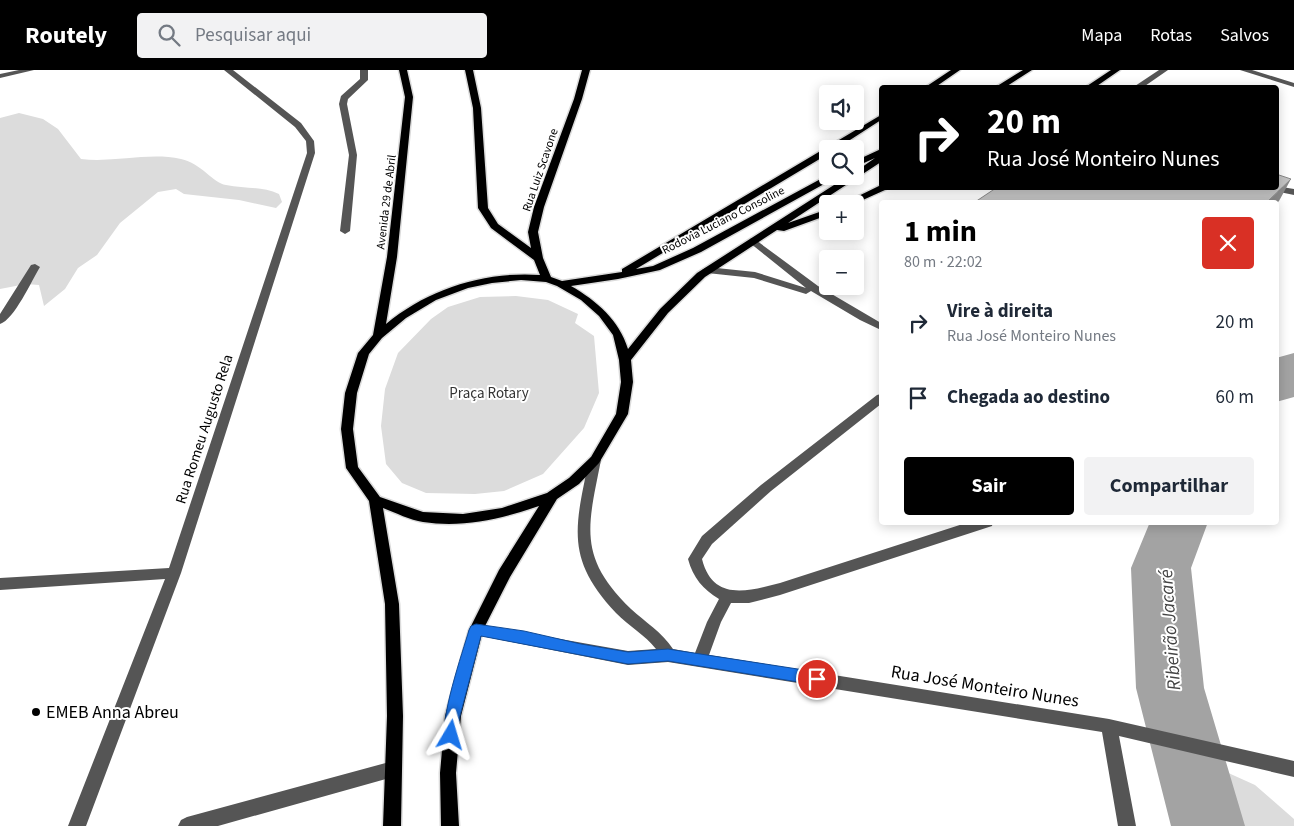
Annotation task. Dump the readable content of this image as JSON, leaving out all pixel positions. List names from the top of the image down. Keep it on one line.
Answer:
{"streets":{"main road":["Rua Luiz Scavone","Avenida 29 de Abril","Rodovia Luciano Consoline"],"street":["Rua Romeu Augusto Rela","Rua José Monteiro Nunes"]},"water":["Ribeirão Jacaré"],"parks":["Praça Rotary"],"places":["EMEB Anna Abreu"],"page":{"header":"Routely","search":"Pesquisar aqui","nav":["Mapa","Rotas","Salvos"],"map_buttons":["+","−"],"turn":["20 m","Rua José Monteiro Nunes"],"heading":["1 min","80 m · 22:02"],"list":[{"name":"Vire à direita","note":"Rua José Monteiro Nunes","value":"20 m"},{"name":"Chegada ao destino","value":"60 m"}],"buttons":["Sair","Compartilhar"]}}
